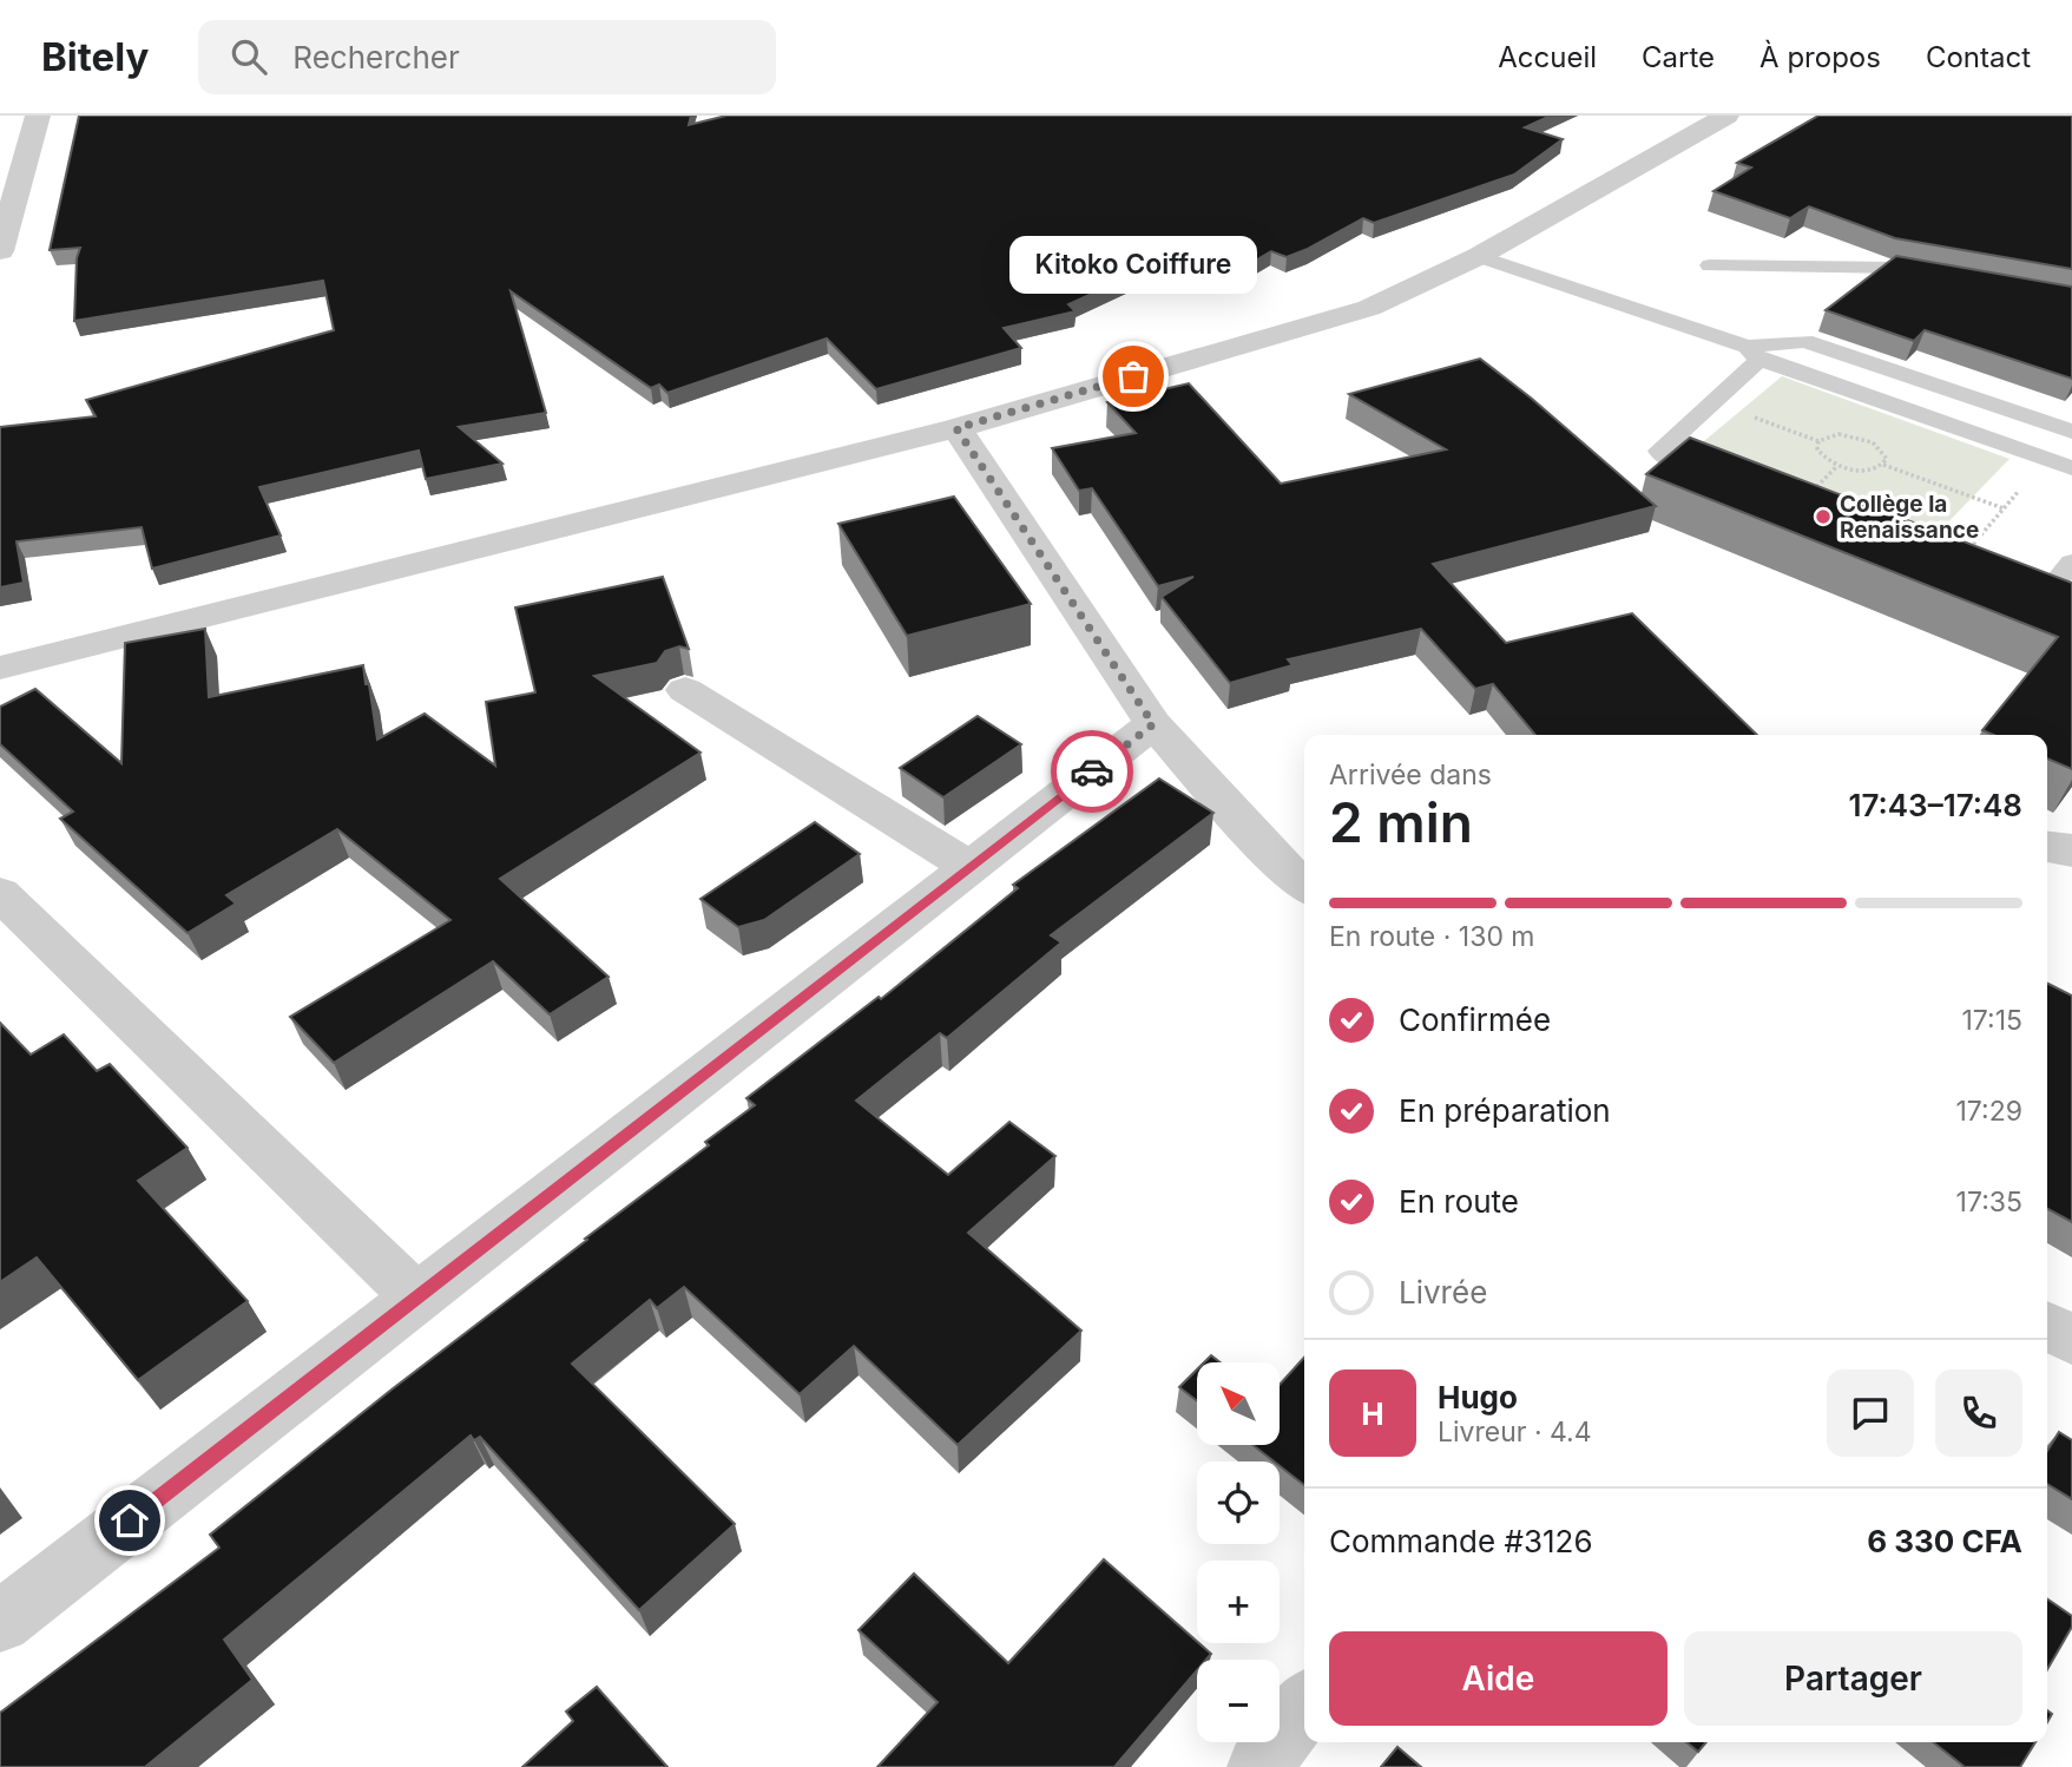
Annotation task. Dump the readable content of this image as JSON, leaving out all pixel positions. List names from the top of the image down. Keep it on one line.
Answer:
{"places":["Kitoko Coiffure","Collège la Renaissance"],"north":"top left","page":{"header":"Bitely","search":"Rechercher","nav":["Accueil","Carte","À propos","Contact"],"bubble":"Kitoko Coiffure","heading":["2 min","Arrivée dans","17:43–17:48"],"panel":["Hugo","Livreur · 4.4","Commande #3126","6 330 CFA"],"bar":"En route · 130 m","list":[["Confirmée","17:15"],["En préparation","17:29"],["En route","17:35"],"Livrée"],"map_buttons":["+","−"],"round":"H","buttons":["Aide","Partager"]}}
